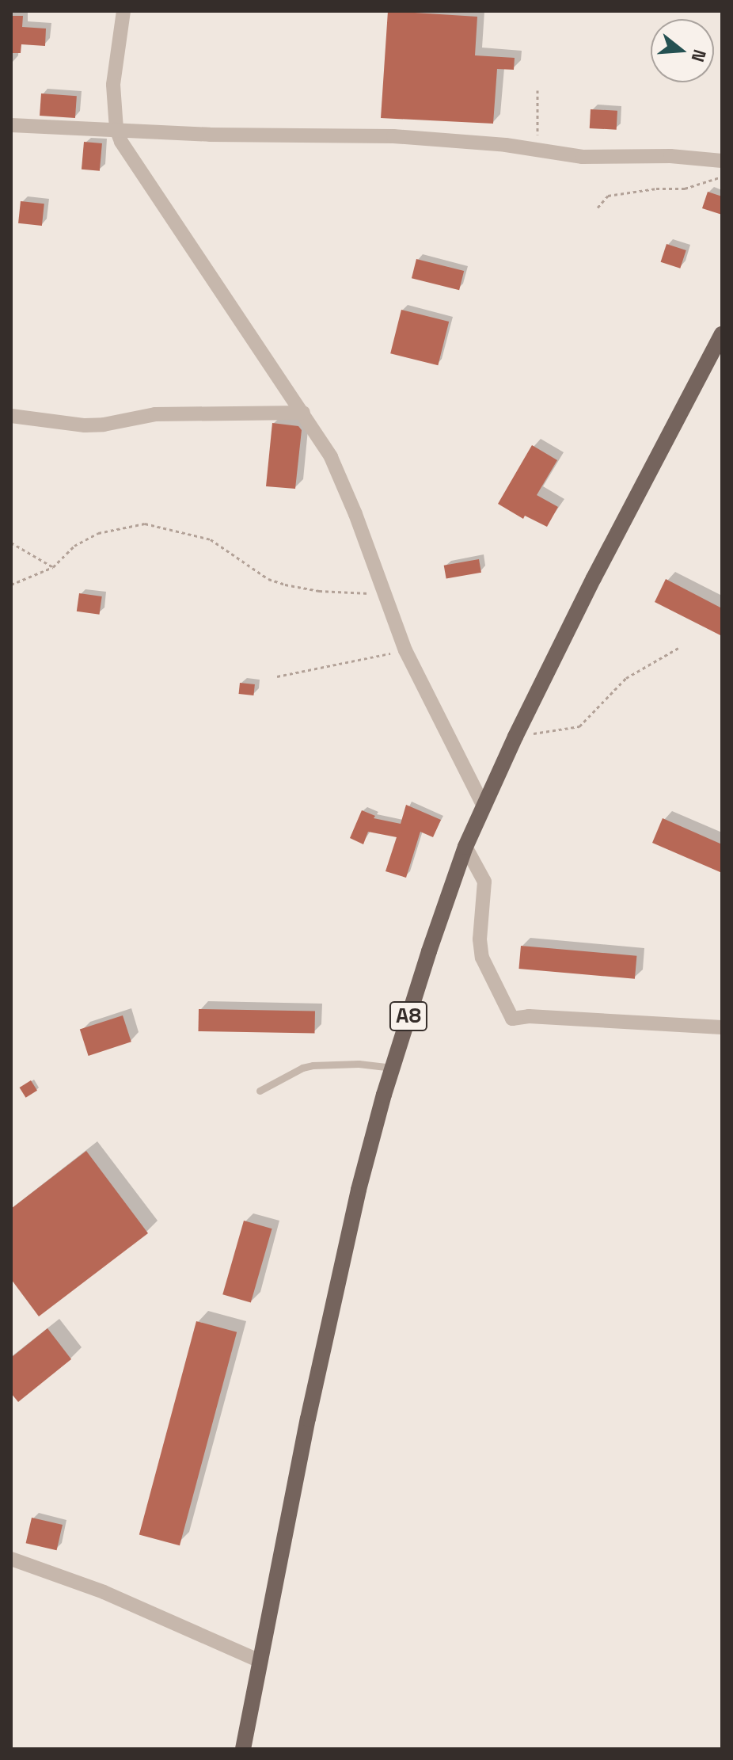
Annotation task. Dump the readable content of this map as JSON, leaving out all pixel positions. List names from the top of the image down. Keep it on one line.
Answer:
{"streets":{"main road":["A8"]},"north":"right"}
